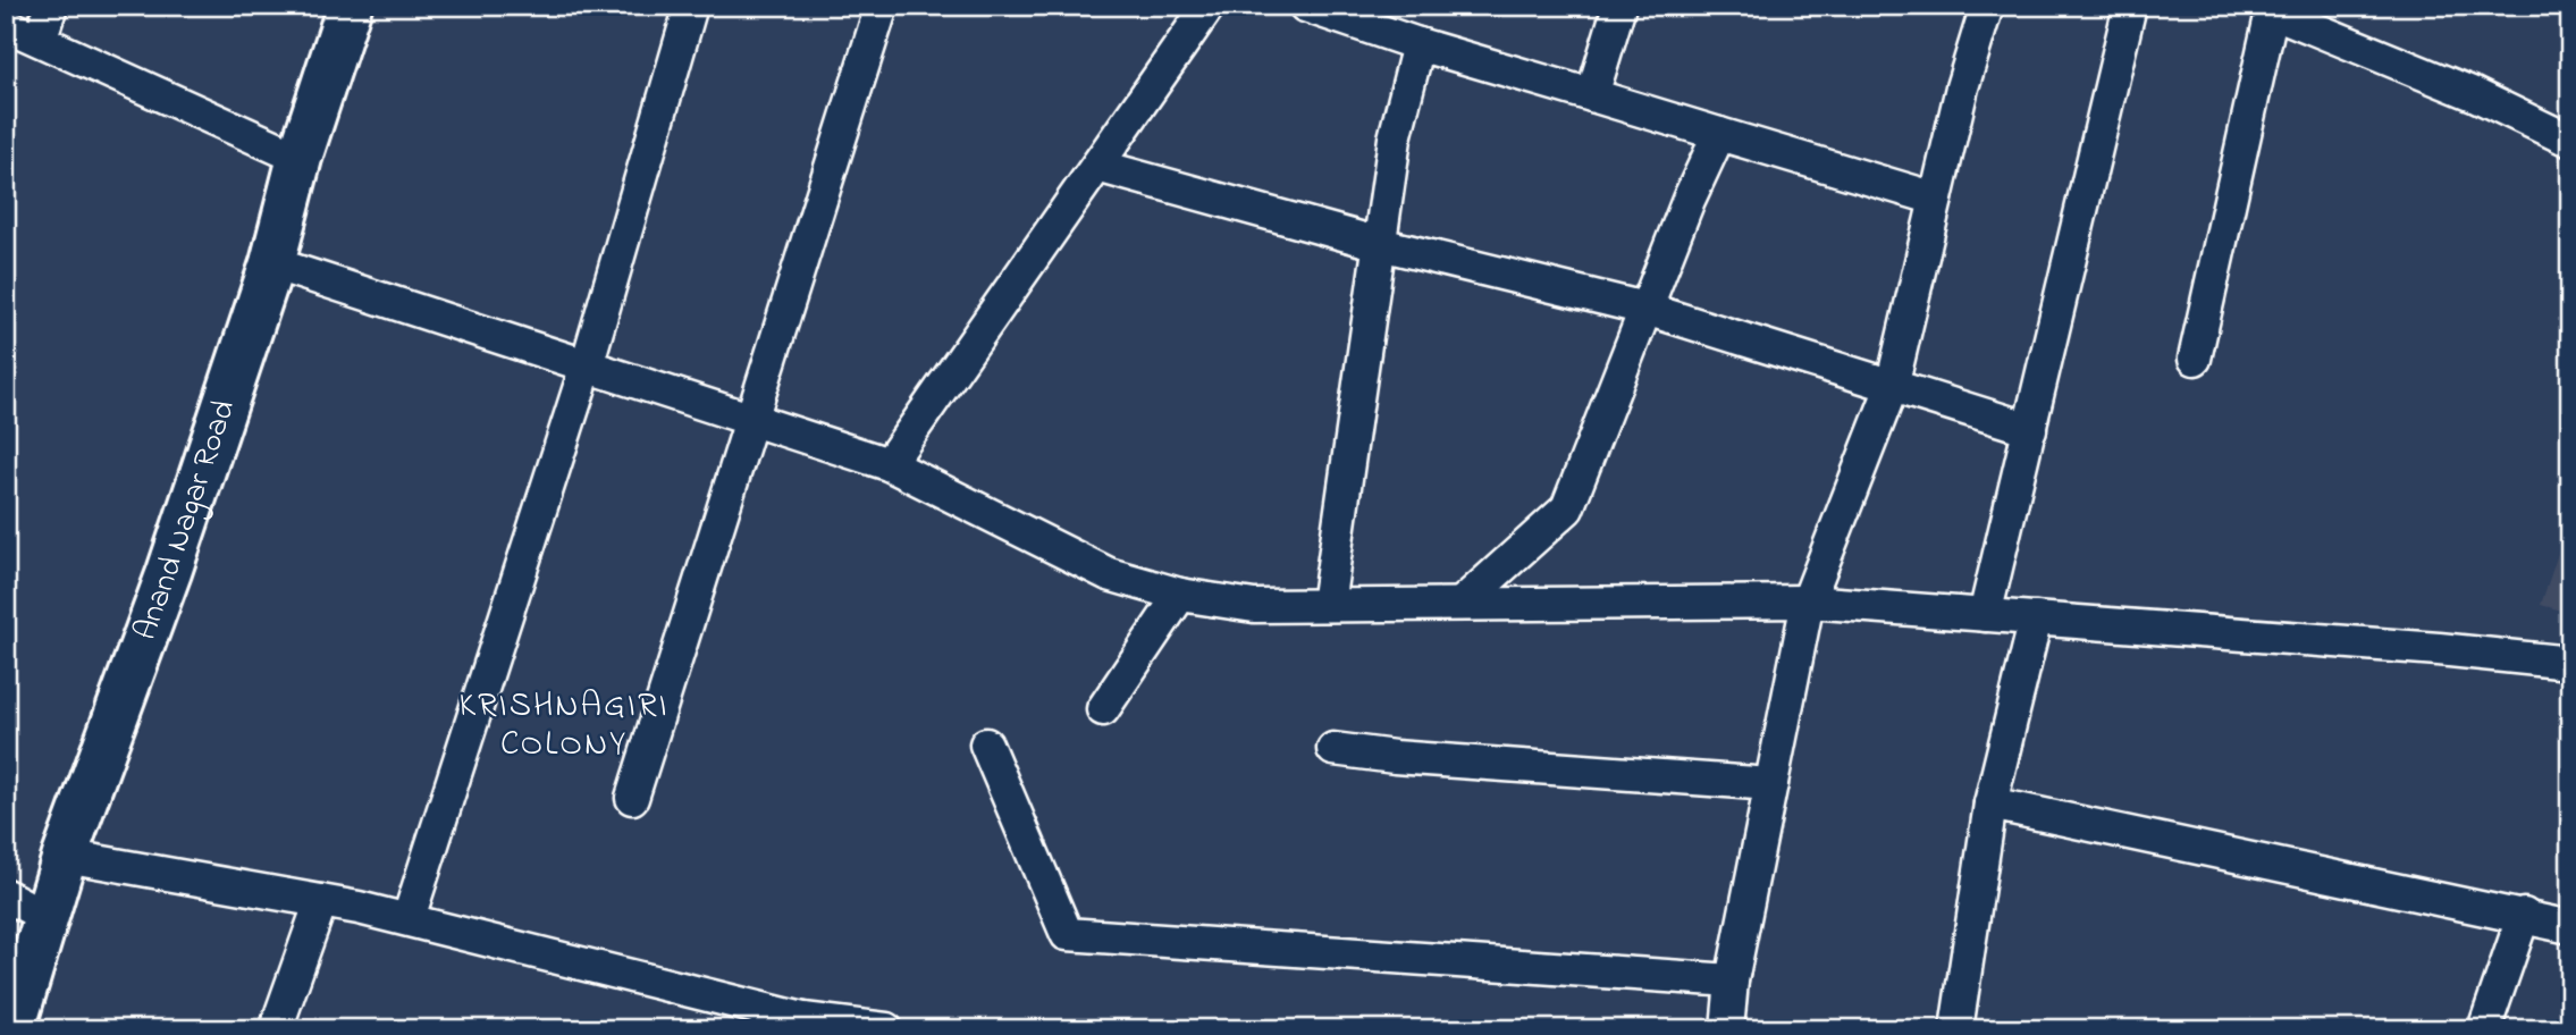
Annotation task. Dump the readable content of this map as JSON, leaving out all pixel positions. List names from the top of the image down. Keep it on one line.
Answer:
{"streets":{"street":["Anand Nagar Road"]},"districts":["KRISHNAGIRI COLONY"]}
